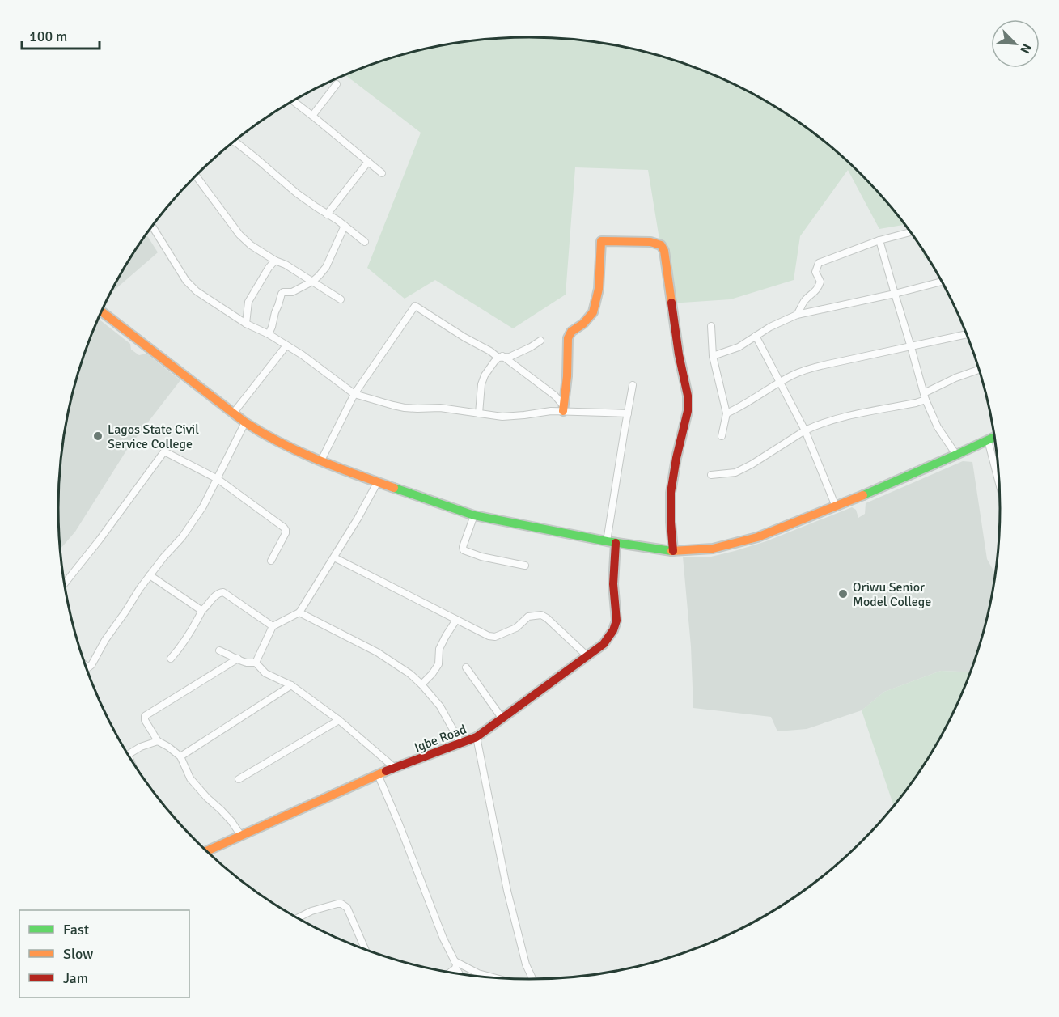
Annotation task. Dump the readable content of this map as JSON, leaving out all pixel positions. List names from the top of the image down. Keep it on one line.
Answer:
{"streets":{"street":["Igbe Road"]},"places":["Lagos State Civil Service College","Oriwu Senior Model College"],"legend":["Fast","Slow","Jam"],"scale_bar":"100 m","north":"bottom right"}
